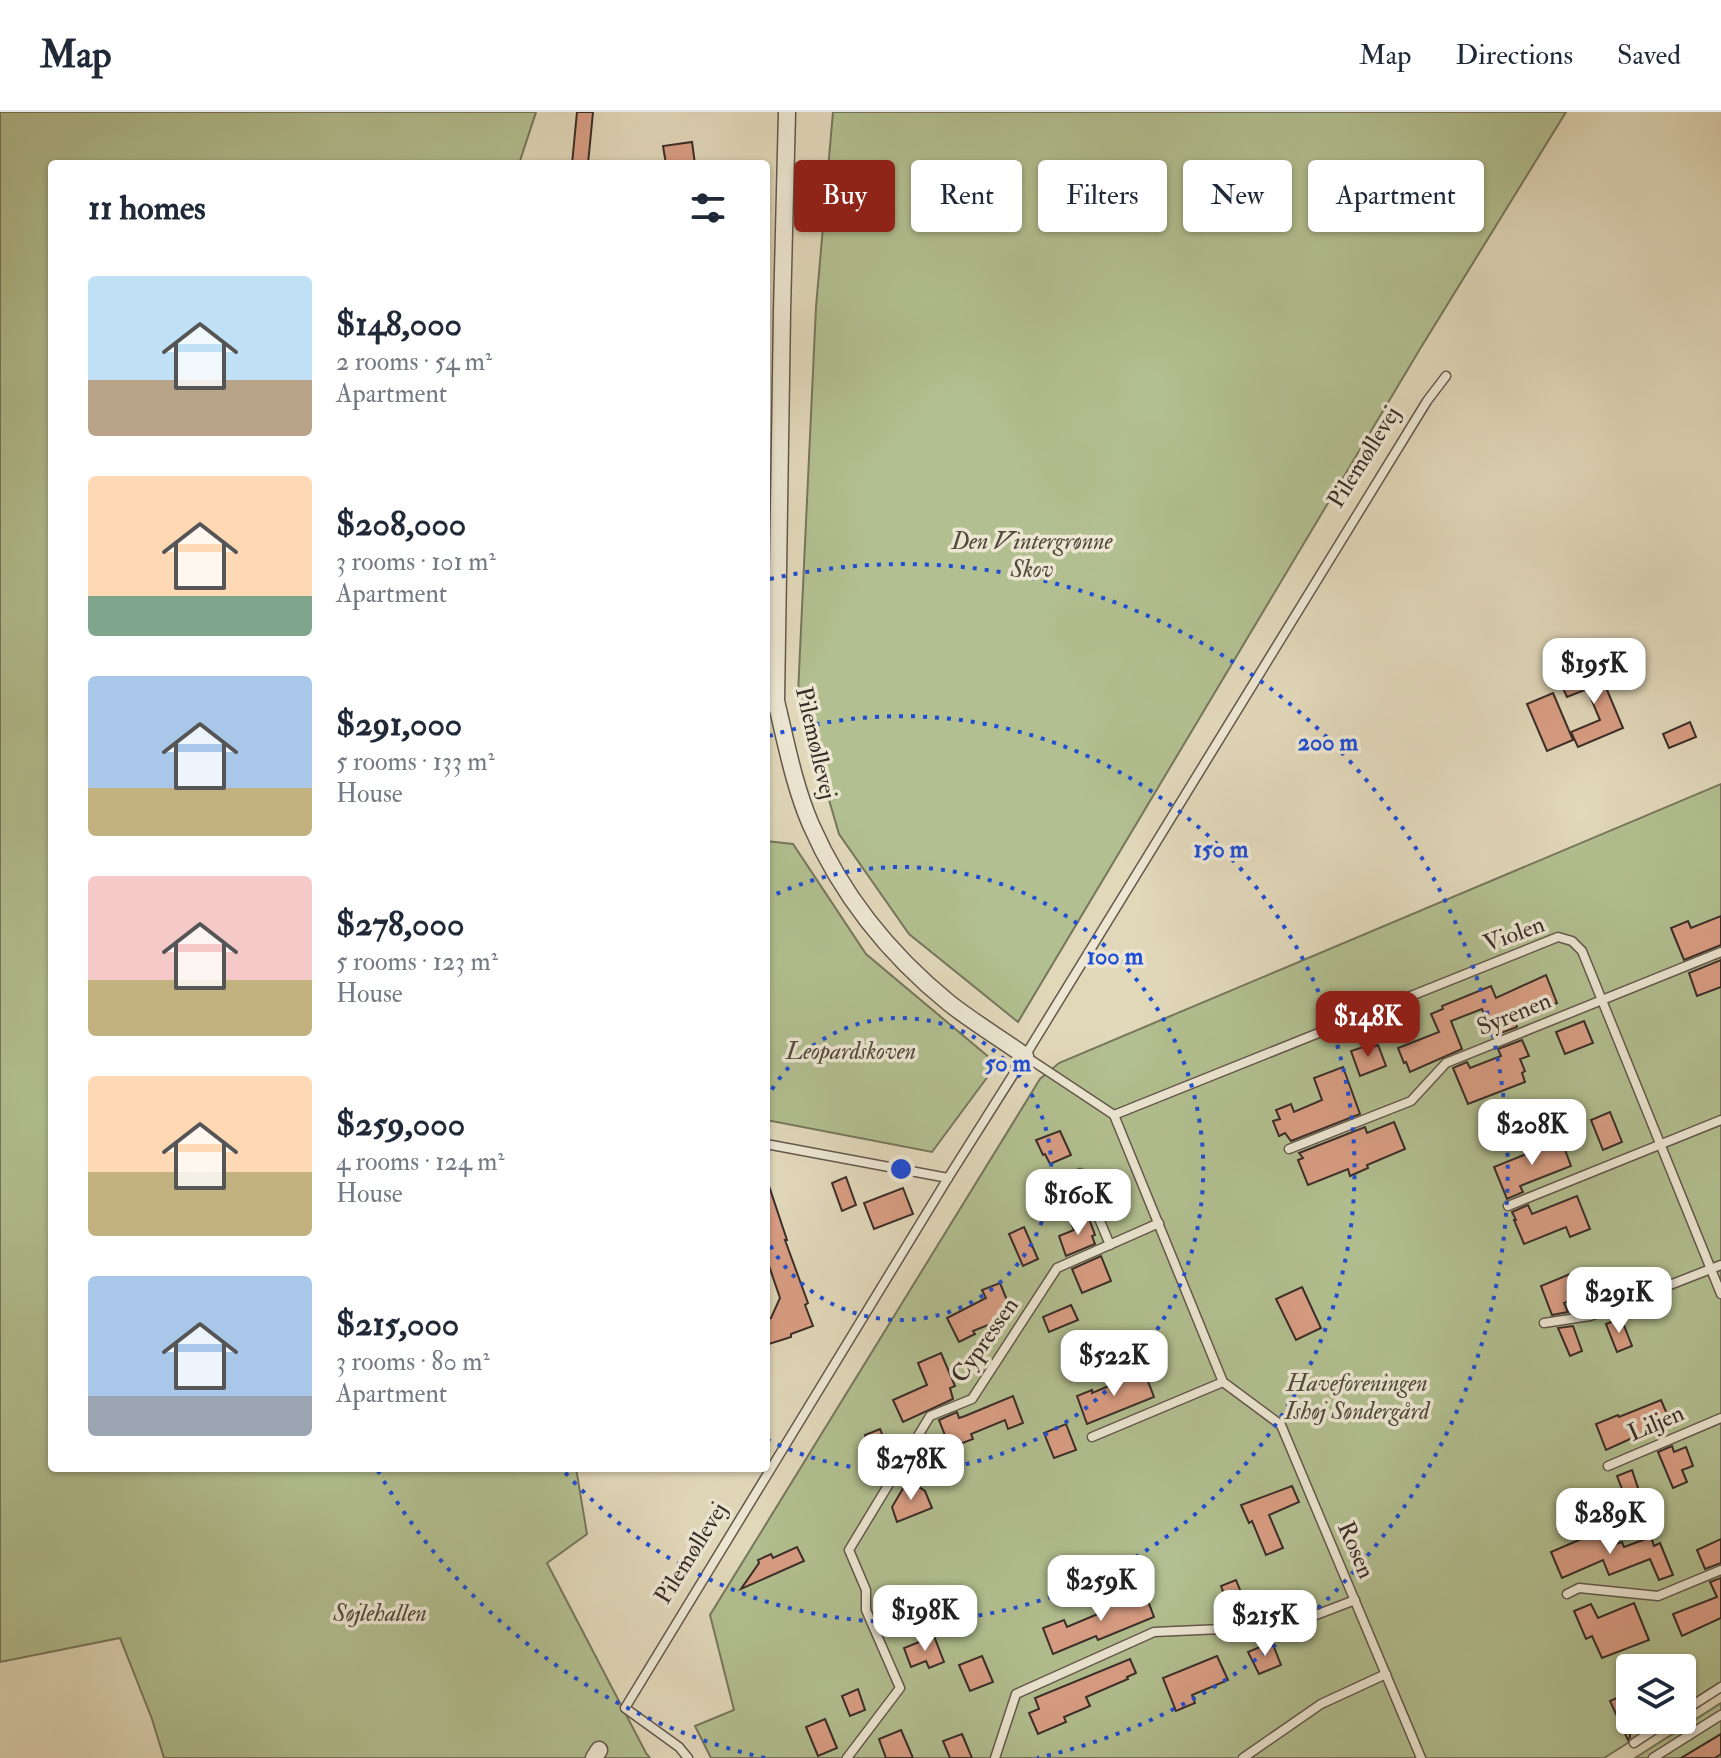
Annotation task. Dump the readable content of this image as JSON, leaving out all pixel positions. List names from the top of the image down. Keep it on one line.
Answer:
{"streets":{"street":["Pilemøllevej"],"lane":["Violen","Syrenen","Cypressen","Liljen","Rosen"]},"crossings":[["Violen","Syrenen"]],"parks":["Den Vintergrønne Skov","Leopardskoven","Haveforeningen Ishøj Søndergård","Søjlehallen"],"page":{"header":"Map","nav":["Map","Directions","Saved"],"chip":["Buy","Rent","Filters","New","Apartment"],"heading":"11 homes","list":[{"name":"$148,000","note":"2 rooms · 54 m² · Apartment"},{"name":"$208,000","note":"3 rooms · 101 m² · Apartment"},{"name":"$291,000","note":"5 rooms · 133 m² · House"},{"name":"$278,000","note":"5 rooms · 123 m² · House"},{"name":"$259,000","note":"4 rooms · 124 m² · House"},{"name":"$215,000","note":"3 rooms · 80 m² · Apartment"}],"price":["$195K","$148K","$208K","$160K","$291K","$522K","$278K","$289K","$259K","$198K","$215K"]},"rings":["200 m","150 m","100 m","50 m"]}
